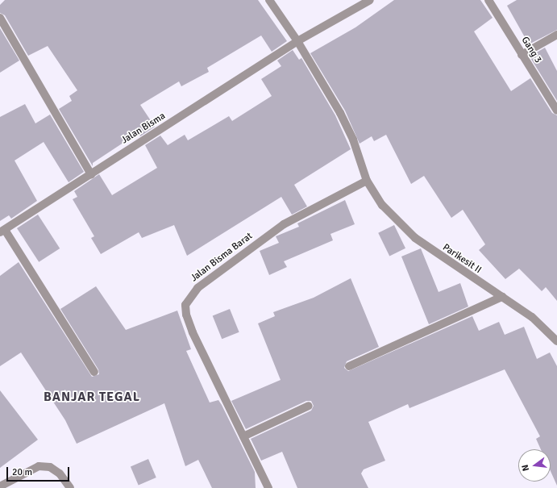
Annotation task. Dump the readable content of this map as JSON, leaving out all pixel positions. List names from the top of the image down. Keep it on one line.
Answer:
{"streets":{"street":["Gang 3","Jalan Bisma","Jalan Bisma Barat","Parikesit II"]},"crossings":[["Jalan Bisma Barat","Parikesit II"]],"districts":["BANJAR TEGAL"],"scale_bar":"20 m","north":"left"}
